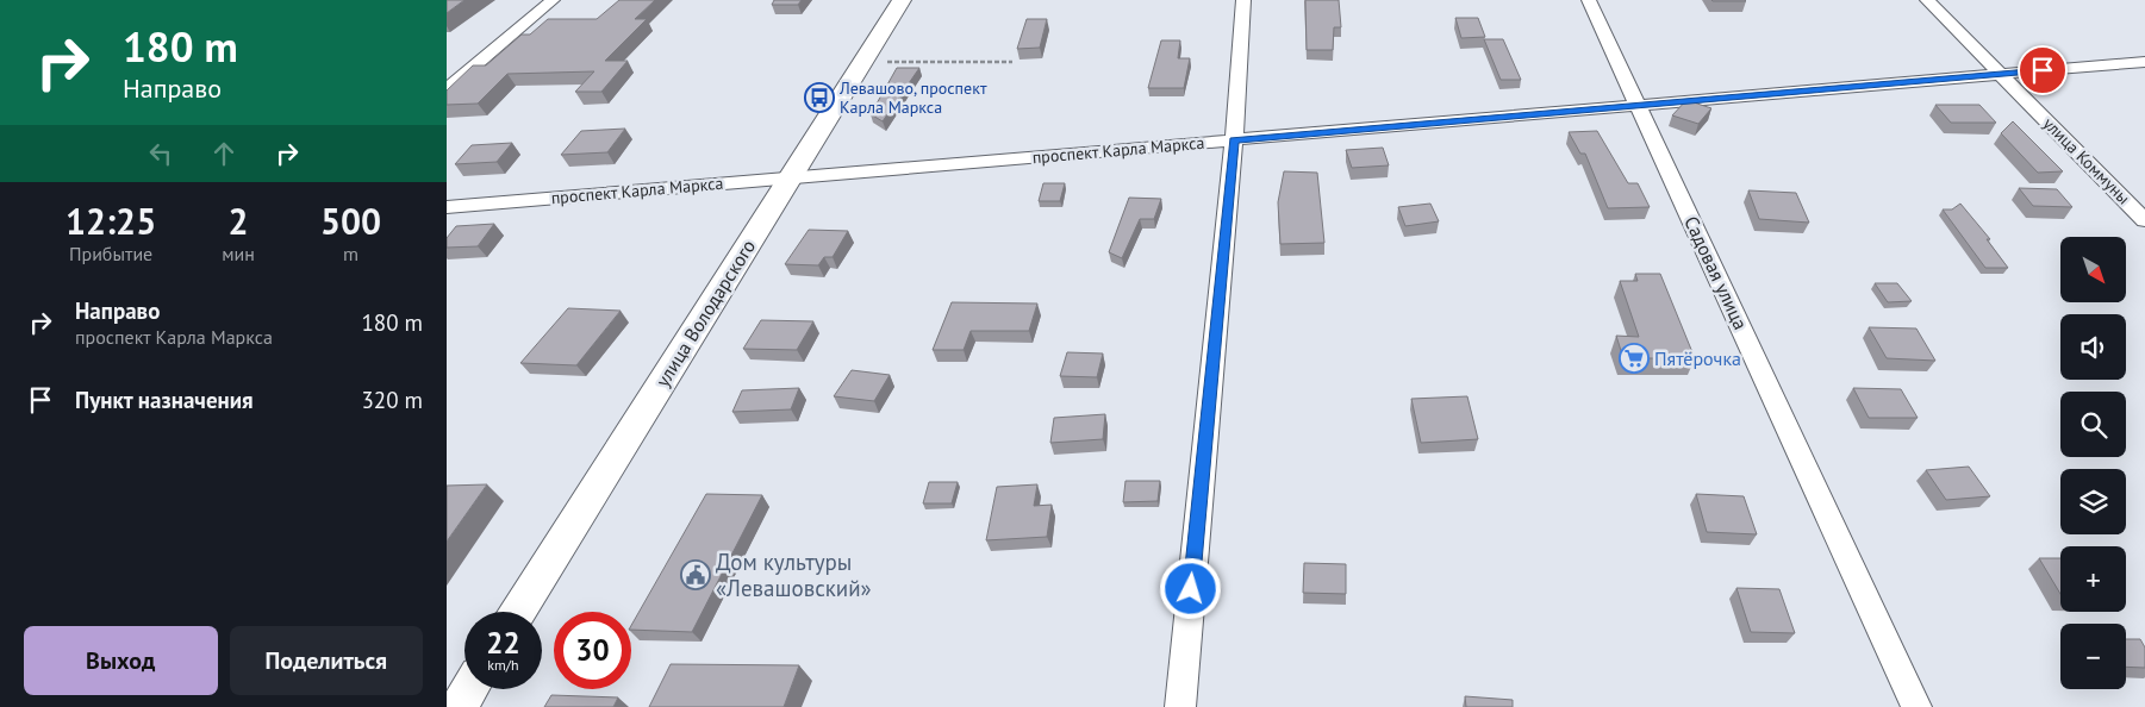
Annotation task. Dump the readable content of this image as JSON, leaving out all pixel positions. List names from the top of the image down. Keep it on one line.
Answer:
{"streets":{"street":["проспект Карла Маркса","улица Коммуны","Садовая улица","улица Володарского"]},"crossings":[["проспект Карла Маркса","улица Коммуны"],["проспект Карла Маркса","Садовая улица"],["проспект Карла Маркса","улица Володарского"]],"places":{"bus stop":["Левашово, проспект Карла Маркса"],"supermarket":["Пятёрочка"],"public building":["Дом культуры «Левашовский»"]},"north":"bottom right","page":{"turn":["180 m","Направо"],"eta":["12:25","Прибытие","2","мин","500","m"],"map_buttons":["+","−"],"list":[{"name":"Направо","note":"проспект Карла Маркса","value":"180 m"},{"name":"Пункт назначения","value":"320 m"}],"speed":"22 km/h","limit":"30","buttons":["Выход","Поделиться"]}}
